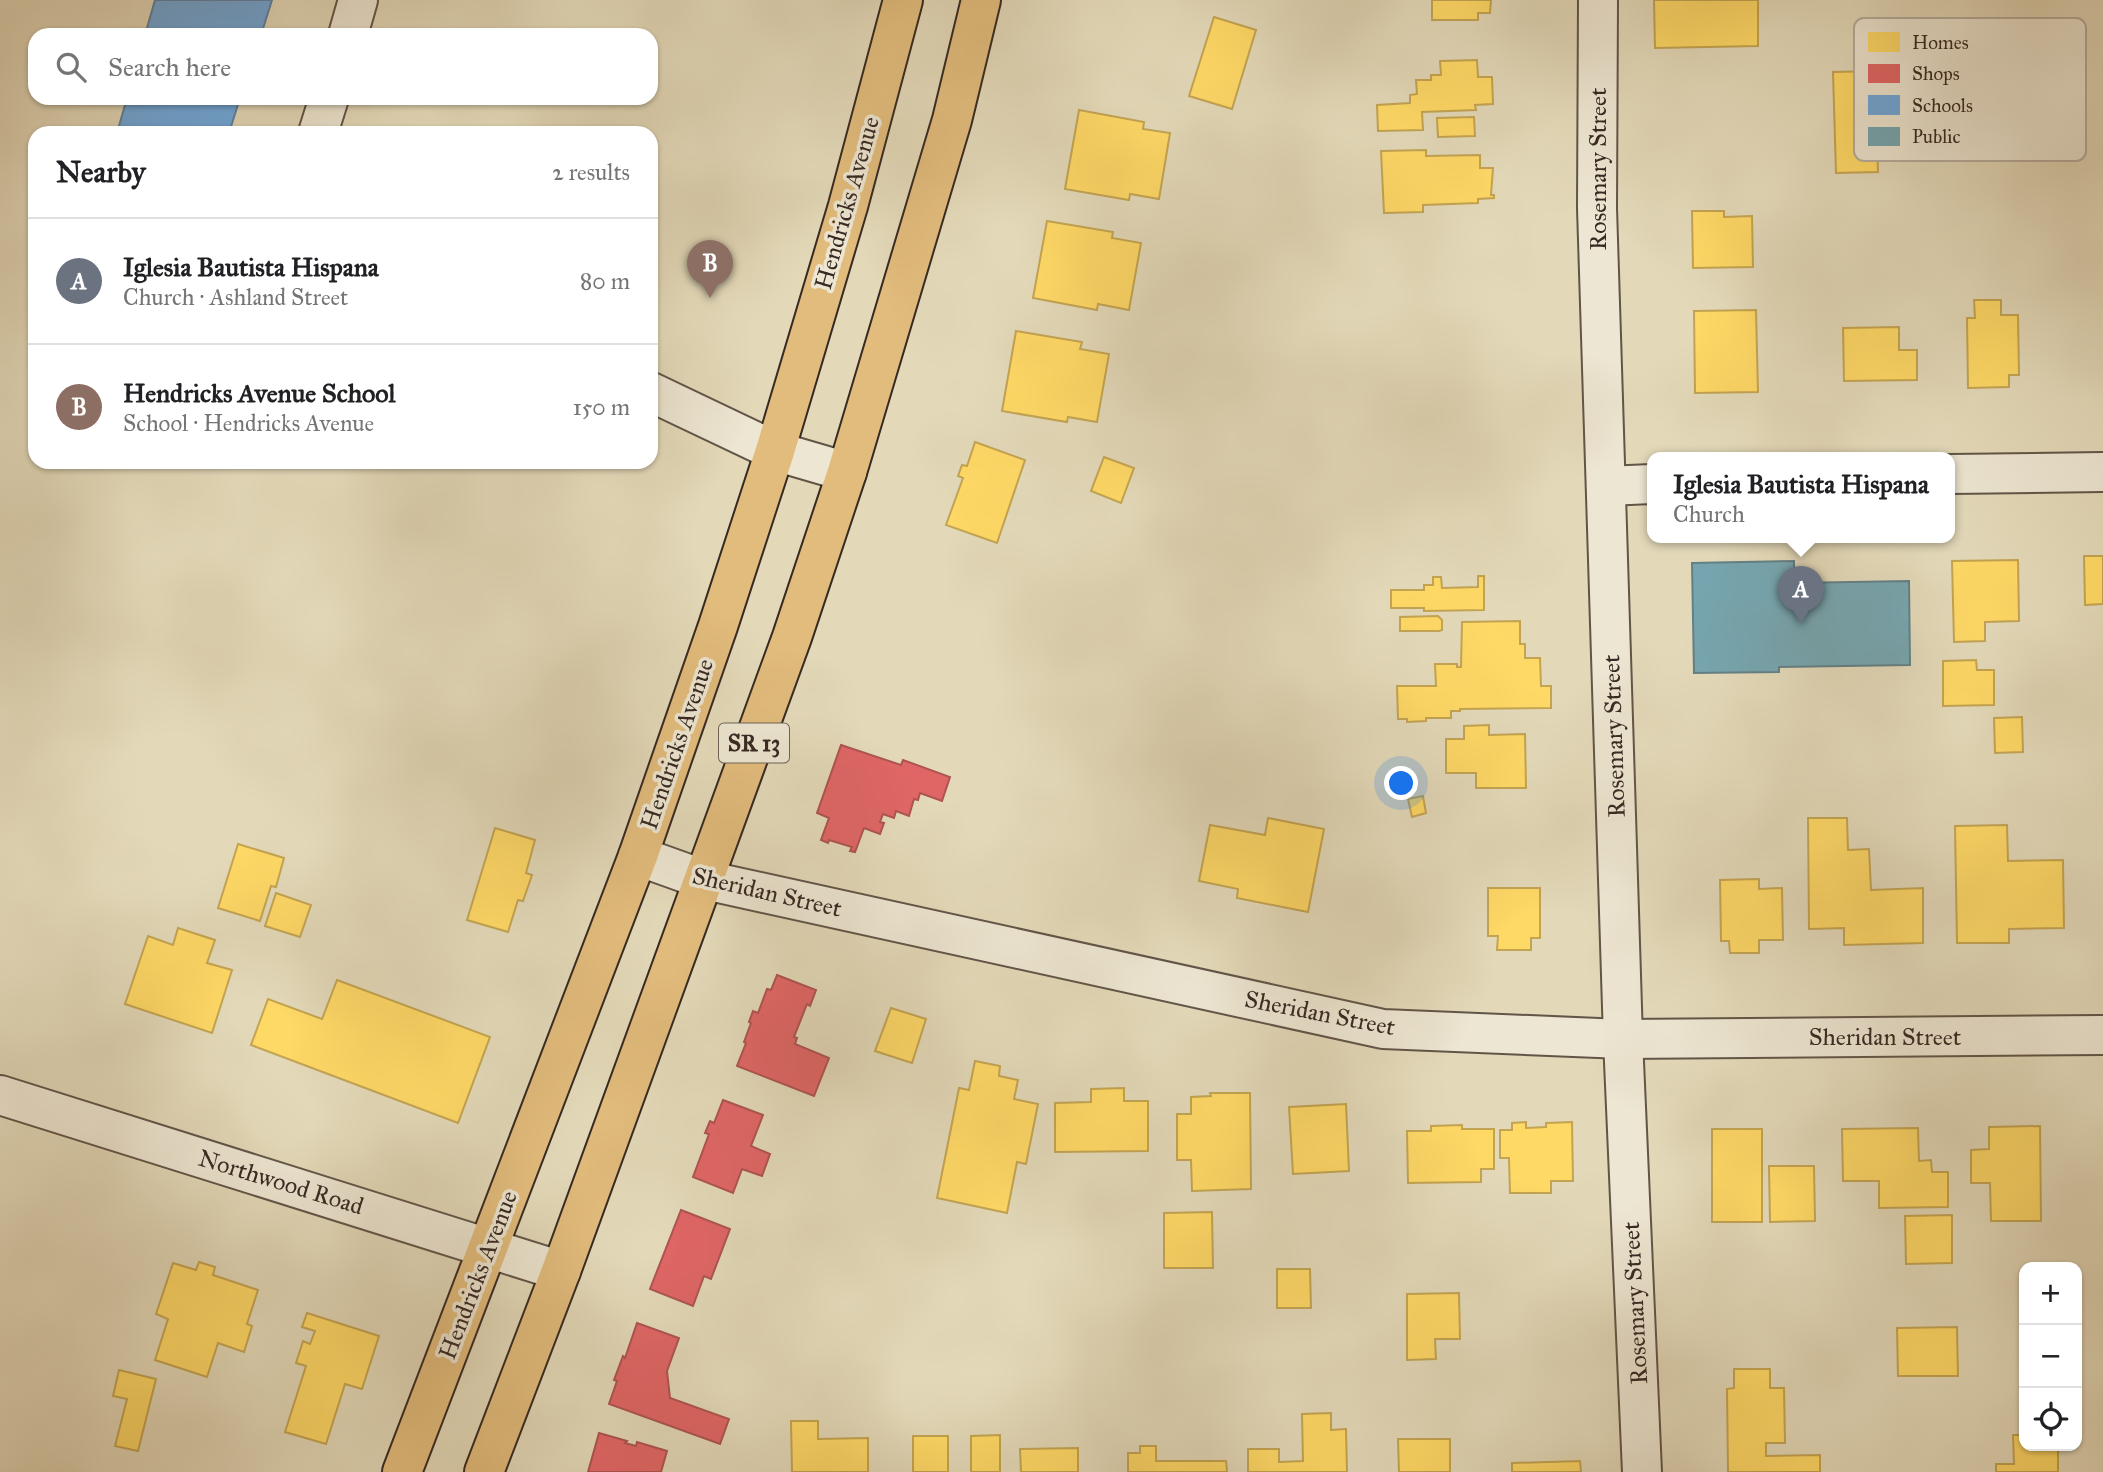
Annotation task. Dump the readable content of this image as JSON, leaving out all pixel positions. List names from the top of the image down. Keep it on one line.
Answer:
{"streets":{"main road":["Hendricks Avenue","SR 13"],"street":["Rosemary Street","Sheridan Street","Northwood Road"]},"crossings":[["Rosemary Street","Sheridan Street"],["Hendricks Avenue","Sheridan Street"],["Hendricks Avenue","Northwood Road"],["SR 13","Sheridan Street"],["SR 13","Northwood Road"]],"legend":["Homes","Shops","Schools","Public"],"page":{"search":"Search here","heading":["Nearby","2 results"],"list":[{"mark":"A","name":"Iglesia Bautista Hispana","note":"Church · Ashland Street","value":"80 m"},{"mark":"B","name":"Hendricks Avenue School","note":"School · Hendricks Avenue","value":"150 m"}],"pins":["B","A"],"popup":["Iglesia Bautista Hispana","Church"],"map_buttons":["+","−"]}}
